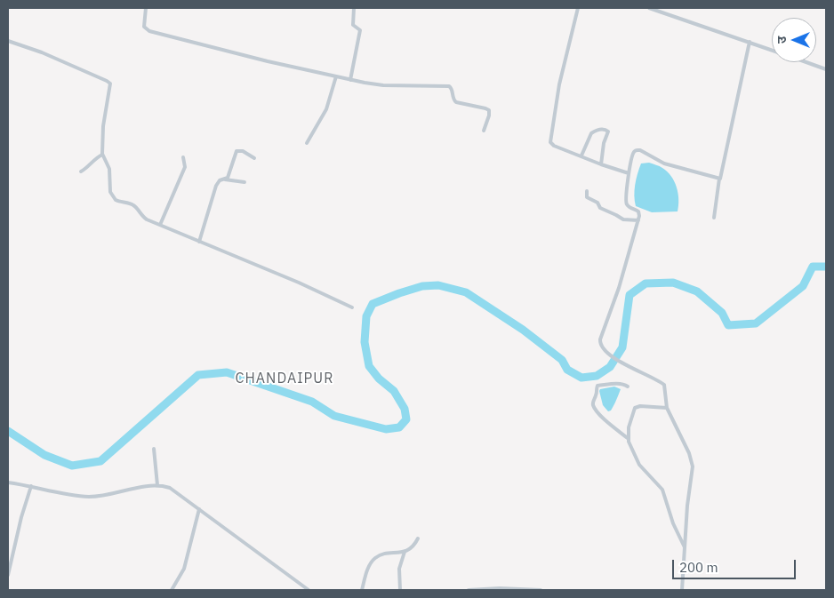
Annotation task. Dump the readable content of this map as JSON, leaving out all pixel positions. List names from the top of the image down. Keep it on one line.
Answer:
{"districts":["CHANDAIPUR"],"scale_bar":"200 m","north":"left"}
